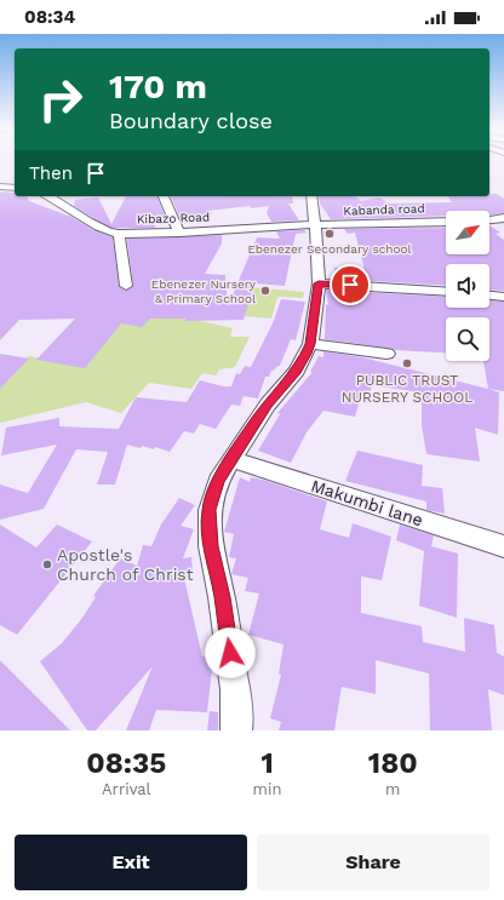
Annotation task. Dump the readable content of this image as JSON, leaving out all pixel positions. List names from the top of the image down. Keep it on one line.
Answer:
{"streets":{"street":["Kabanda road","Kibazo Road","Makumbi lane"]},"crossings":[["Kabanda road","Kibazo Road"]],"places":["Ebenezer Secondary school","Ebenezer Nursery & Primary School","PUBLIC TRUST NURSERY SCHOOL","Apostle's Church of Christ"],"north":"top right","page":{"status":"08:34","turn":["170 m","Boundary close"],"then":"Then","eta":["08:35","Arrival","1","min","180","m"],"buttons":["Exit","Share"]}}
